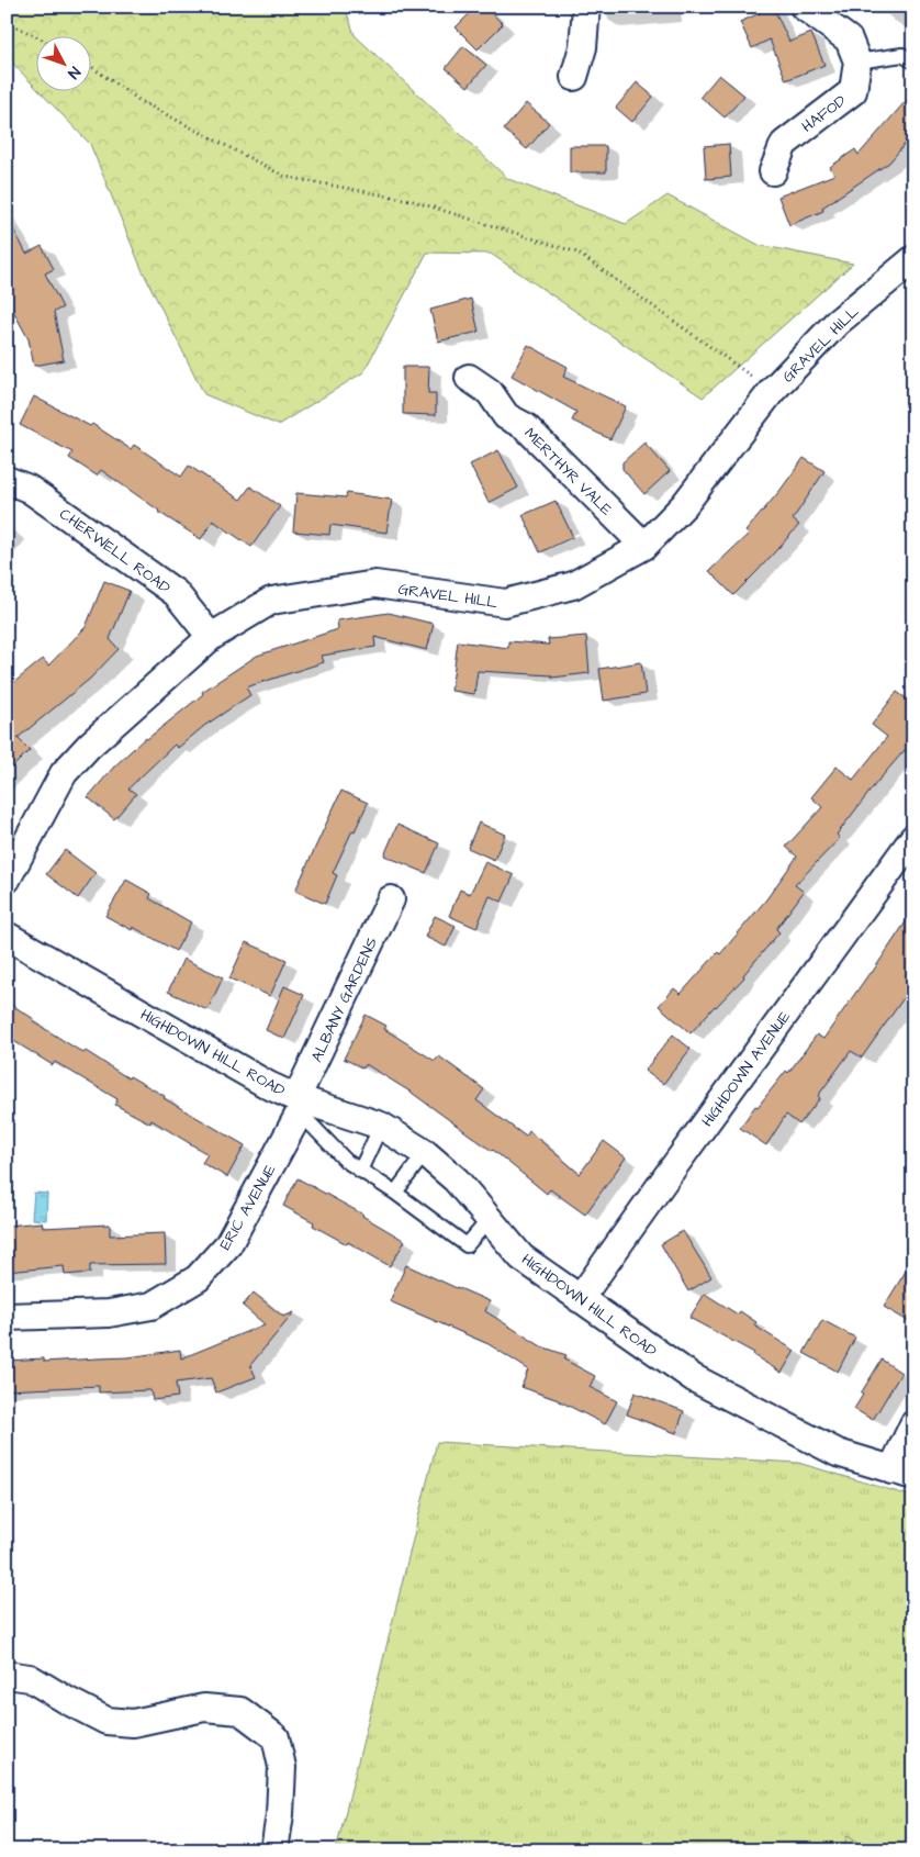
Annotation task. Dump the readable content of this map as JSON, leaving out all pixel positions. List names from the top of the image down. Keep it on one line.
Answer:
{"streets":{"street":["HAFOD","GRAVEL HILL","MERTHYR VALE","CHERWELL ROAD","ALBANY GARDENS","HIGHDOWN HILL ROAD","HIGHDOWN AVENUE","ERIC AVENUE"]},"crossings":[["GRAVEL HILL","MERTHYR VALE"],["GRAVEL HILL","CHERWELL ROAD"],["ALBANY GARDENS","HIGHDOWN HILL ROAD"],["ALBANY GARDENS","ERIC AVENUE"],["HIGHDOWN HILL ROAD","HIGHDOWN AVENUE"],["HIGHDOWN HILL ROAD","ERIC AVENUE"]],"north":"bottom right"}
